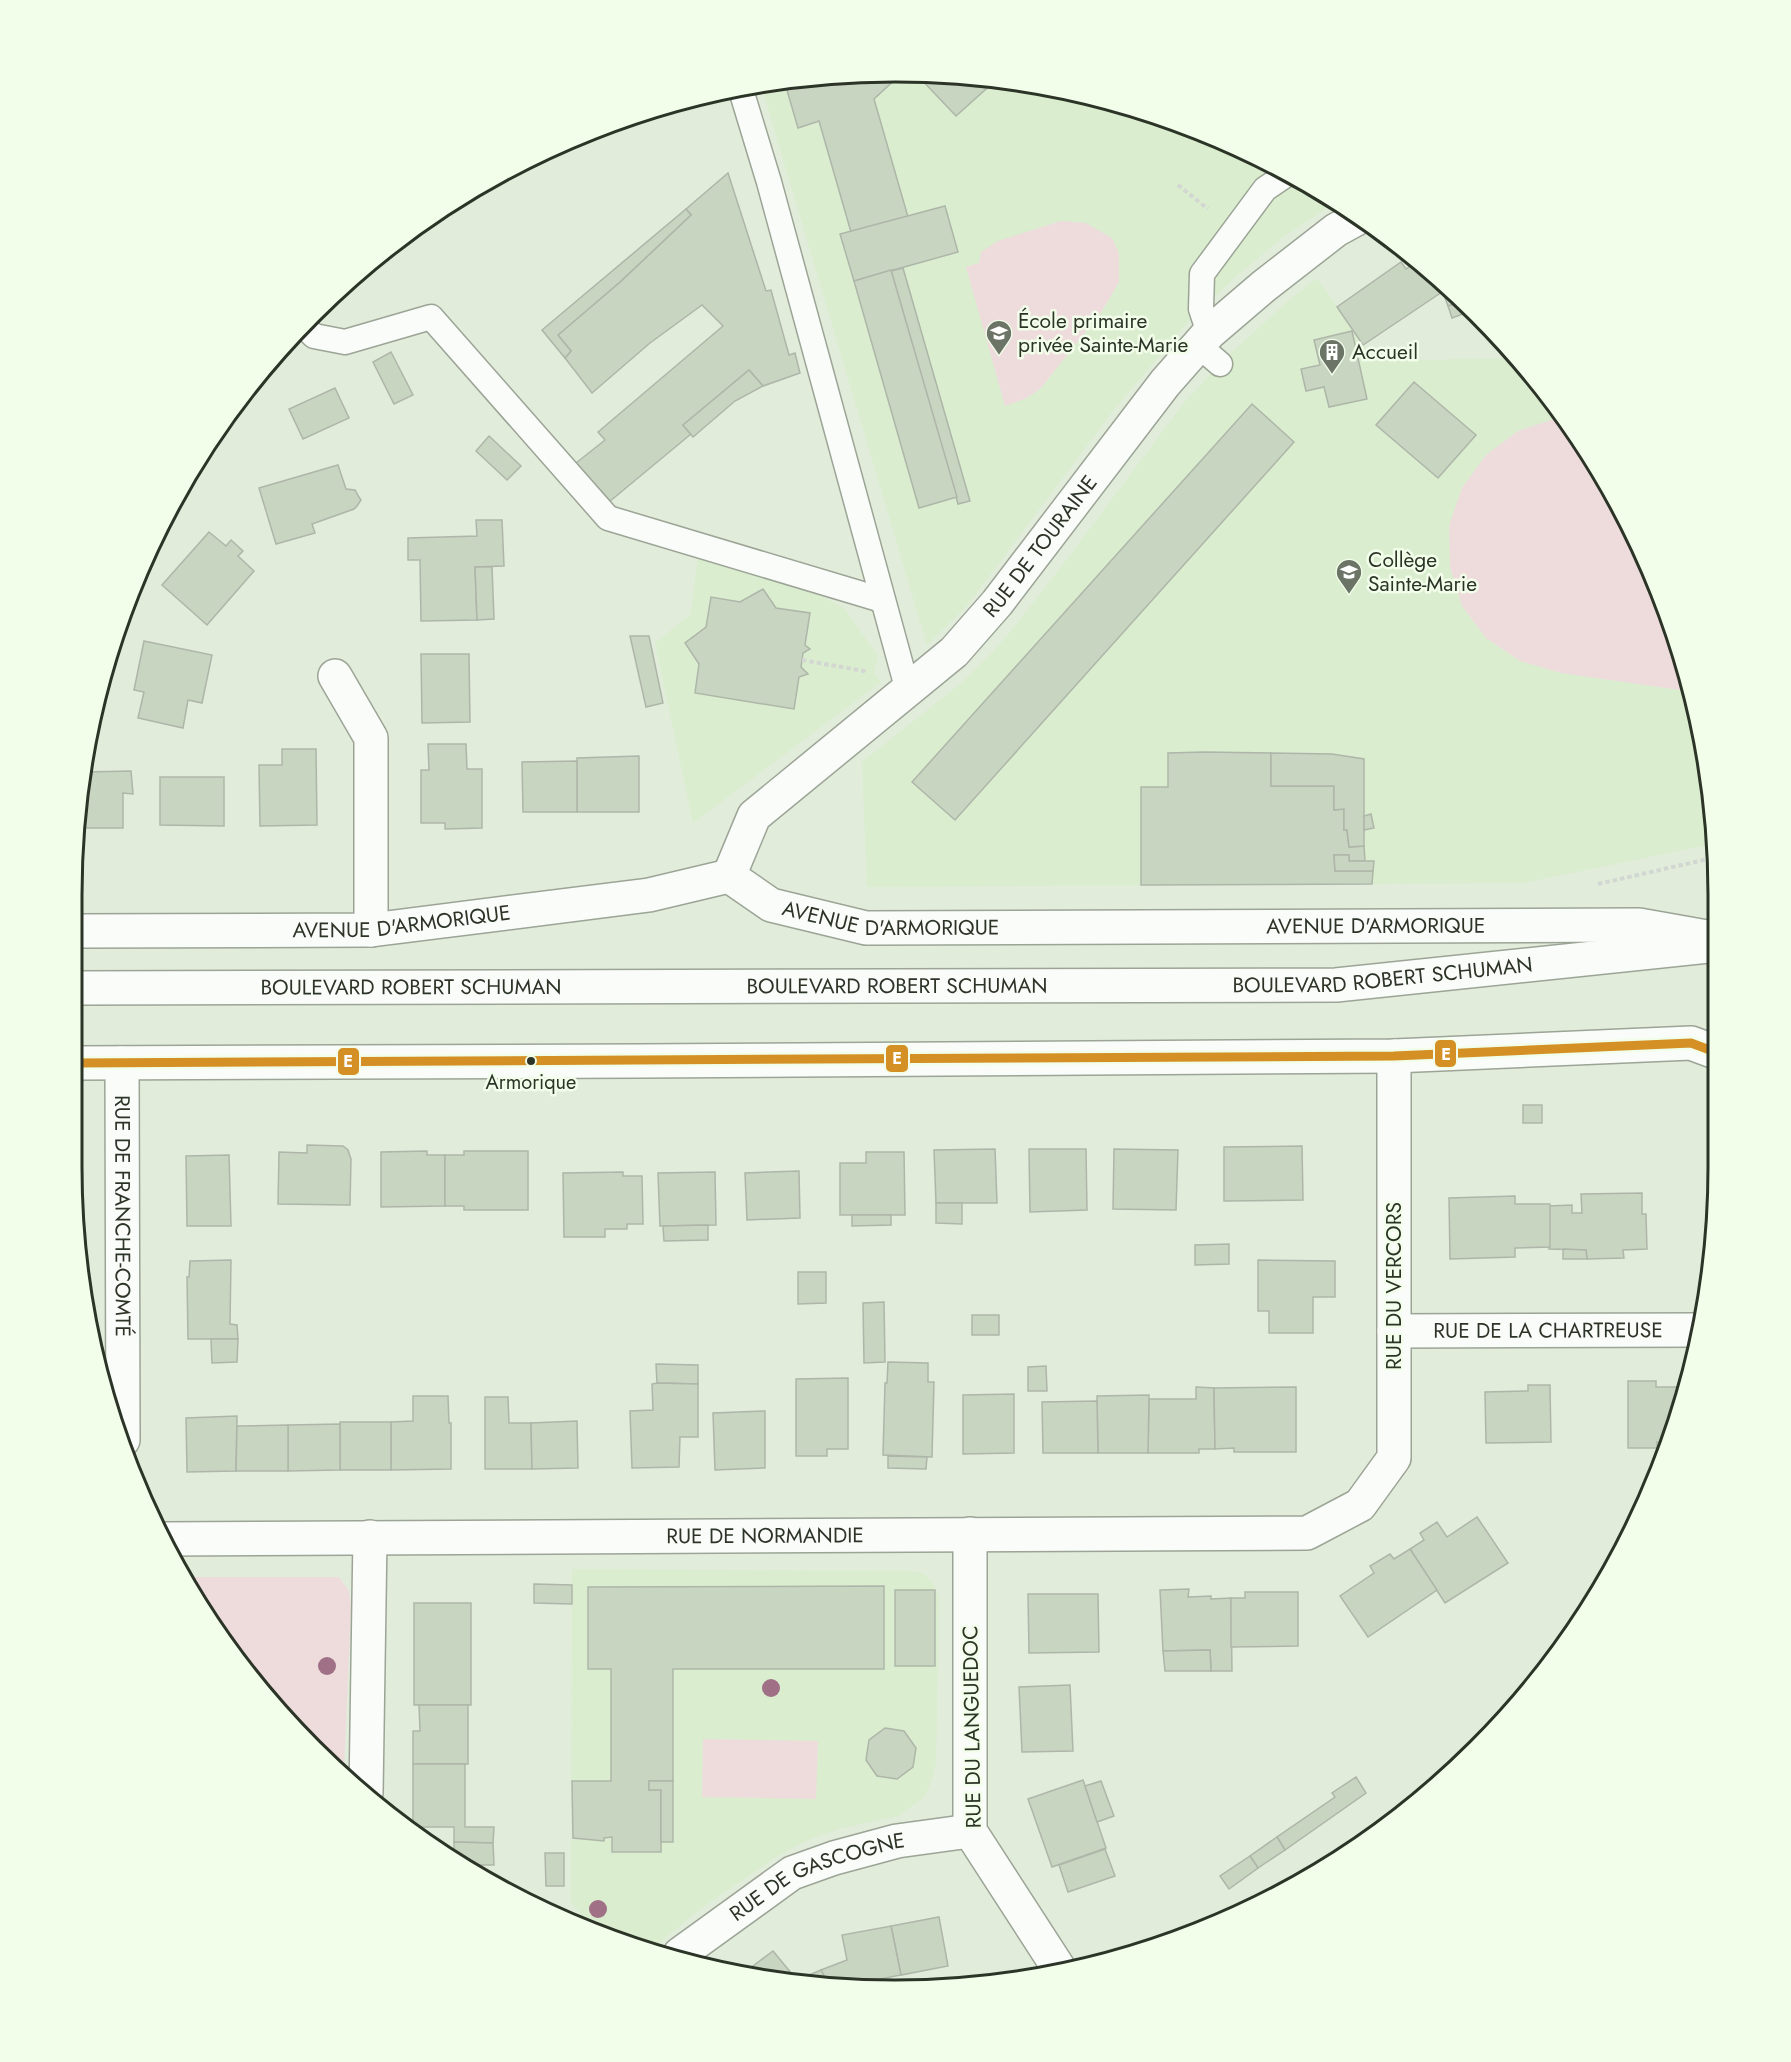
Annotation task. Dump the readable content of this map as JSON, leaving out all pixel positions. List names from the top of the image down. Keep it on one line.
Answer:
{"streets":{"street":["RUE DE TOURAINE","AVENUE D'ARMORIQUE","BOULEVARD ROBERT SCHUMAN","RUE DE FRANCHE-COMTÉ","RUE DU VERCORS","RUE DE LA CHARTREUSE","RUE DE NORMANDIE","RUE DU LANGUEDOC","RUE DE GASCOGNE"]},"crossings":[["RUE DE TOURAINE","AVENUE D'ARMORIQUE"],["RUE DU VERCORS","RUE DE LA CHARTREUSE"],["RUE DU VERCORS","RUE DE NORMANDIE"],["RUE DE NORMANDIE","RUE DU LANGUEDOC"],["RUE DU LANGUEDOC","RUE DE GASCOGNE"]],"places":{"school or university":["École primaire privée Sainte-Marie","Collège Sainte-Marie"],"building":["Accueil"],"other":["Armorique"]},"lines":["transit line E"]}
